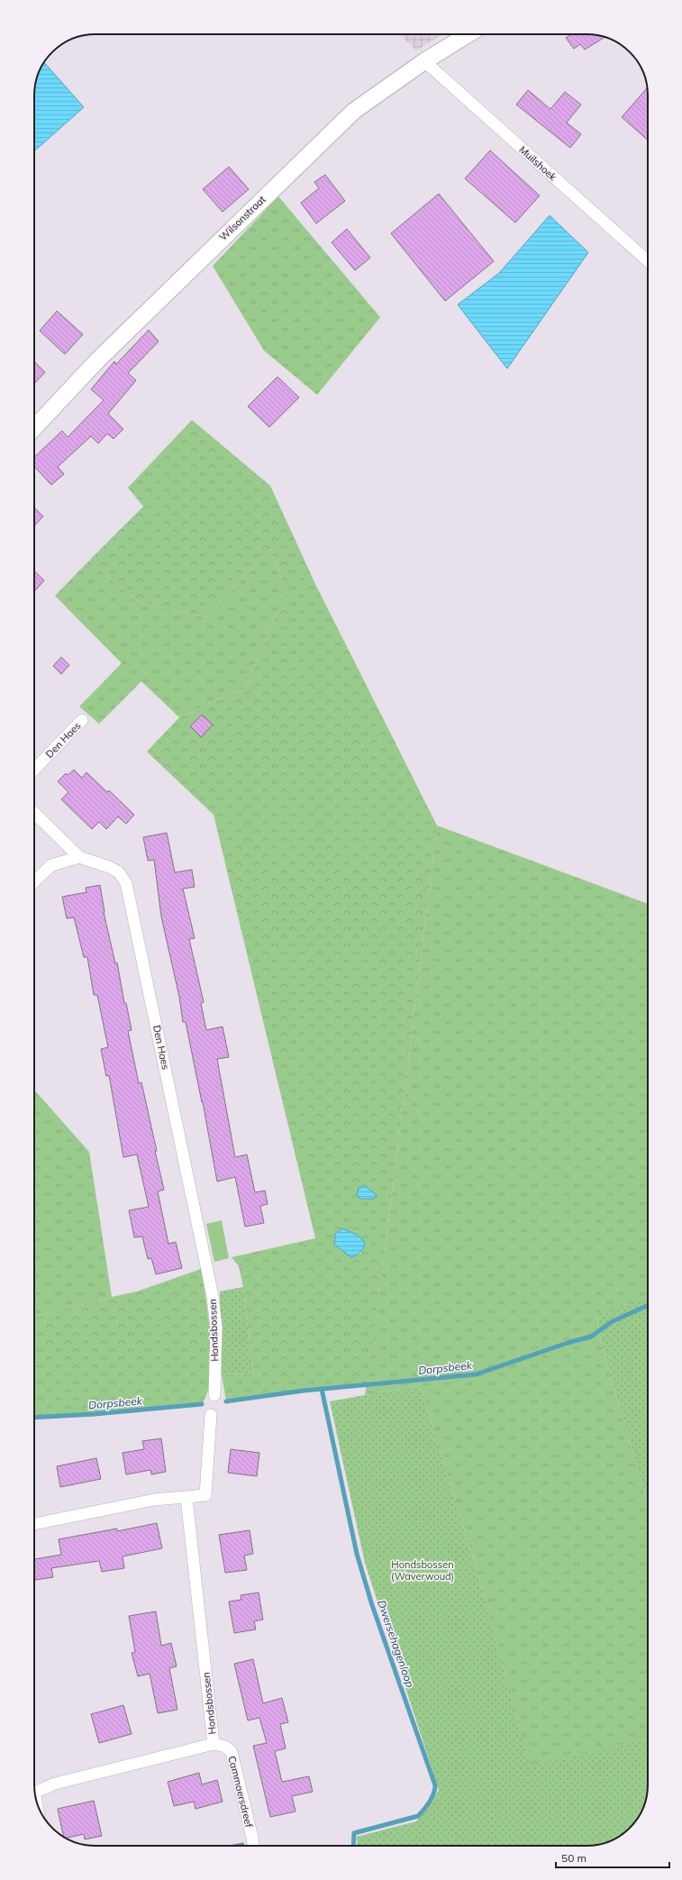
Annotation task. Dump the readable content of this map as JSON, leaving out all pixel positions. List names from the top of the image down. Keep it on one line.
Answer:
{"streets":{"street":["Muilshoek","Wilsonstraat","Den Haes","Hondsbossen","Cammaersdreef"]},"crossings":[["Muilshoek","Wilsonstraat"],["Den Haes","Hondsbossen"],["Hondsbossen","Cammaersdreef"]],"water":["Dorpsbeek","Dwersehagenloop"],"parks":["Hondsbossen (Waverwoud)"],"scale_bar":"50 m"}
